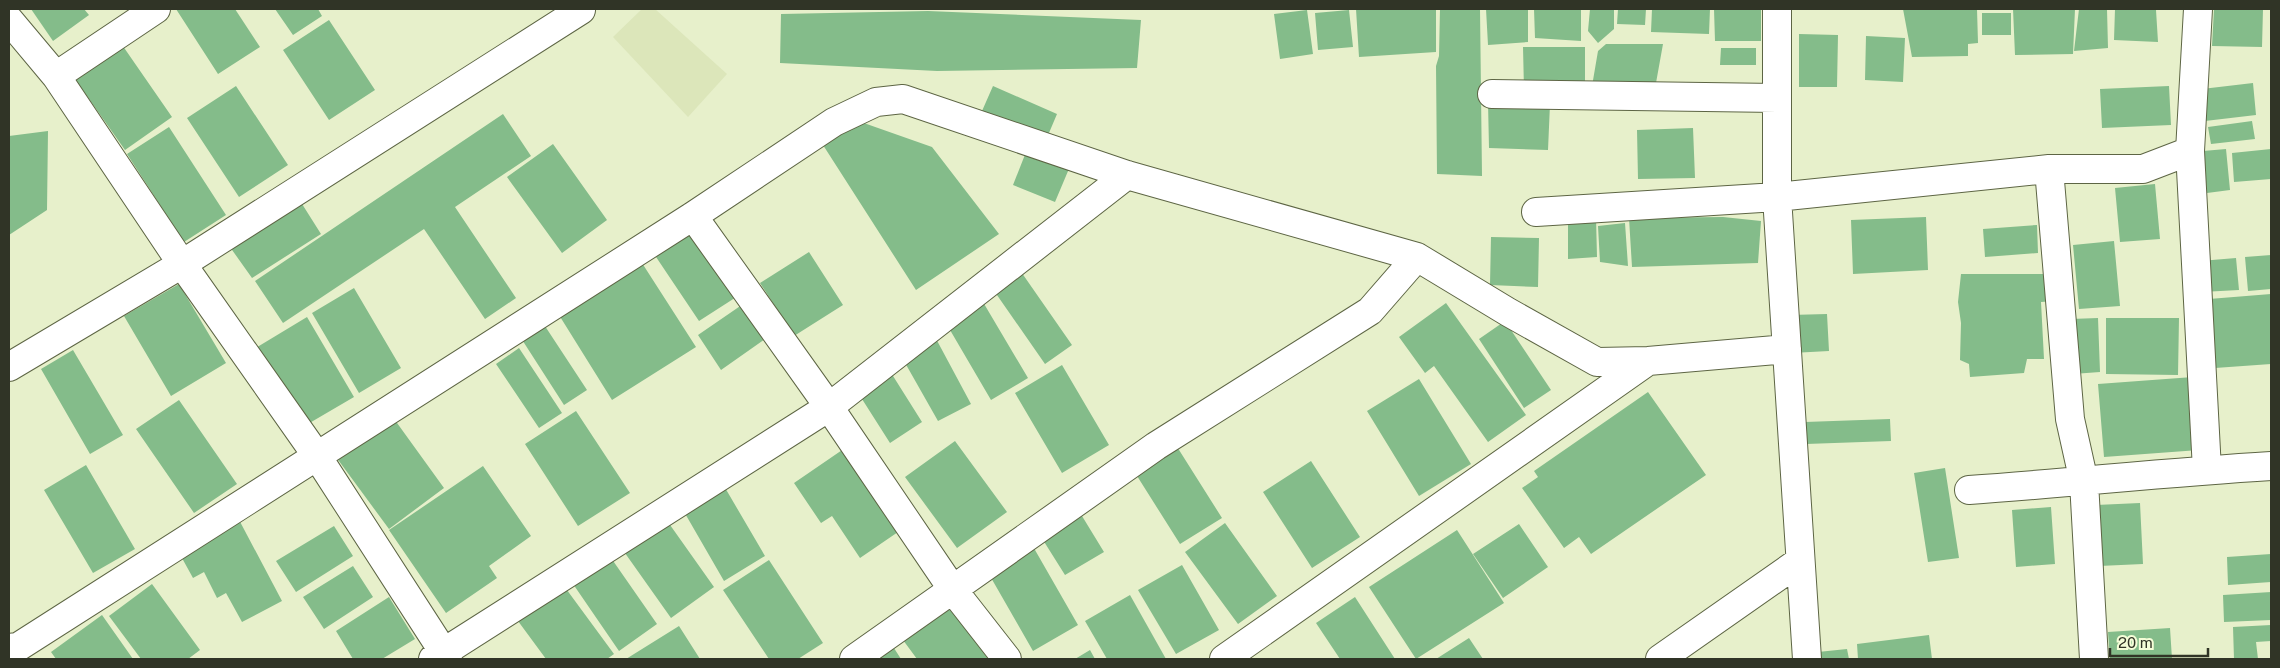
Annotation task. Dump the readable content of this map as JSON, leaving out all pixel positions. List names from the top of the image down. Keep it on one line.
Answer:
{"scale_bar":"20 m"}
